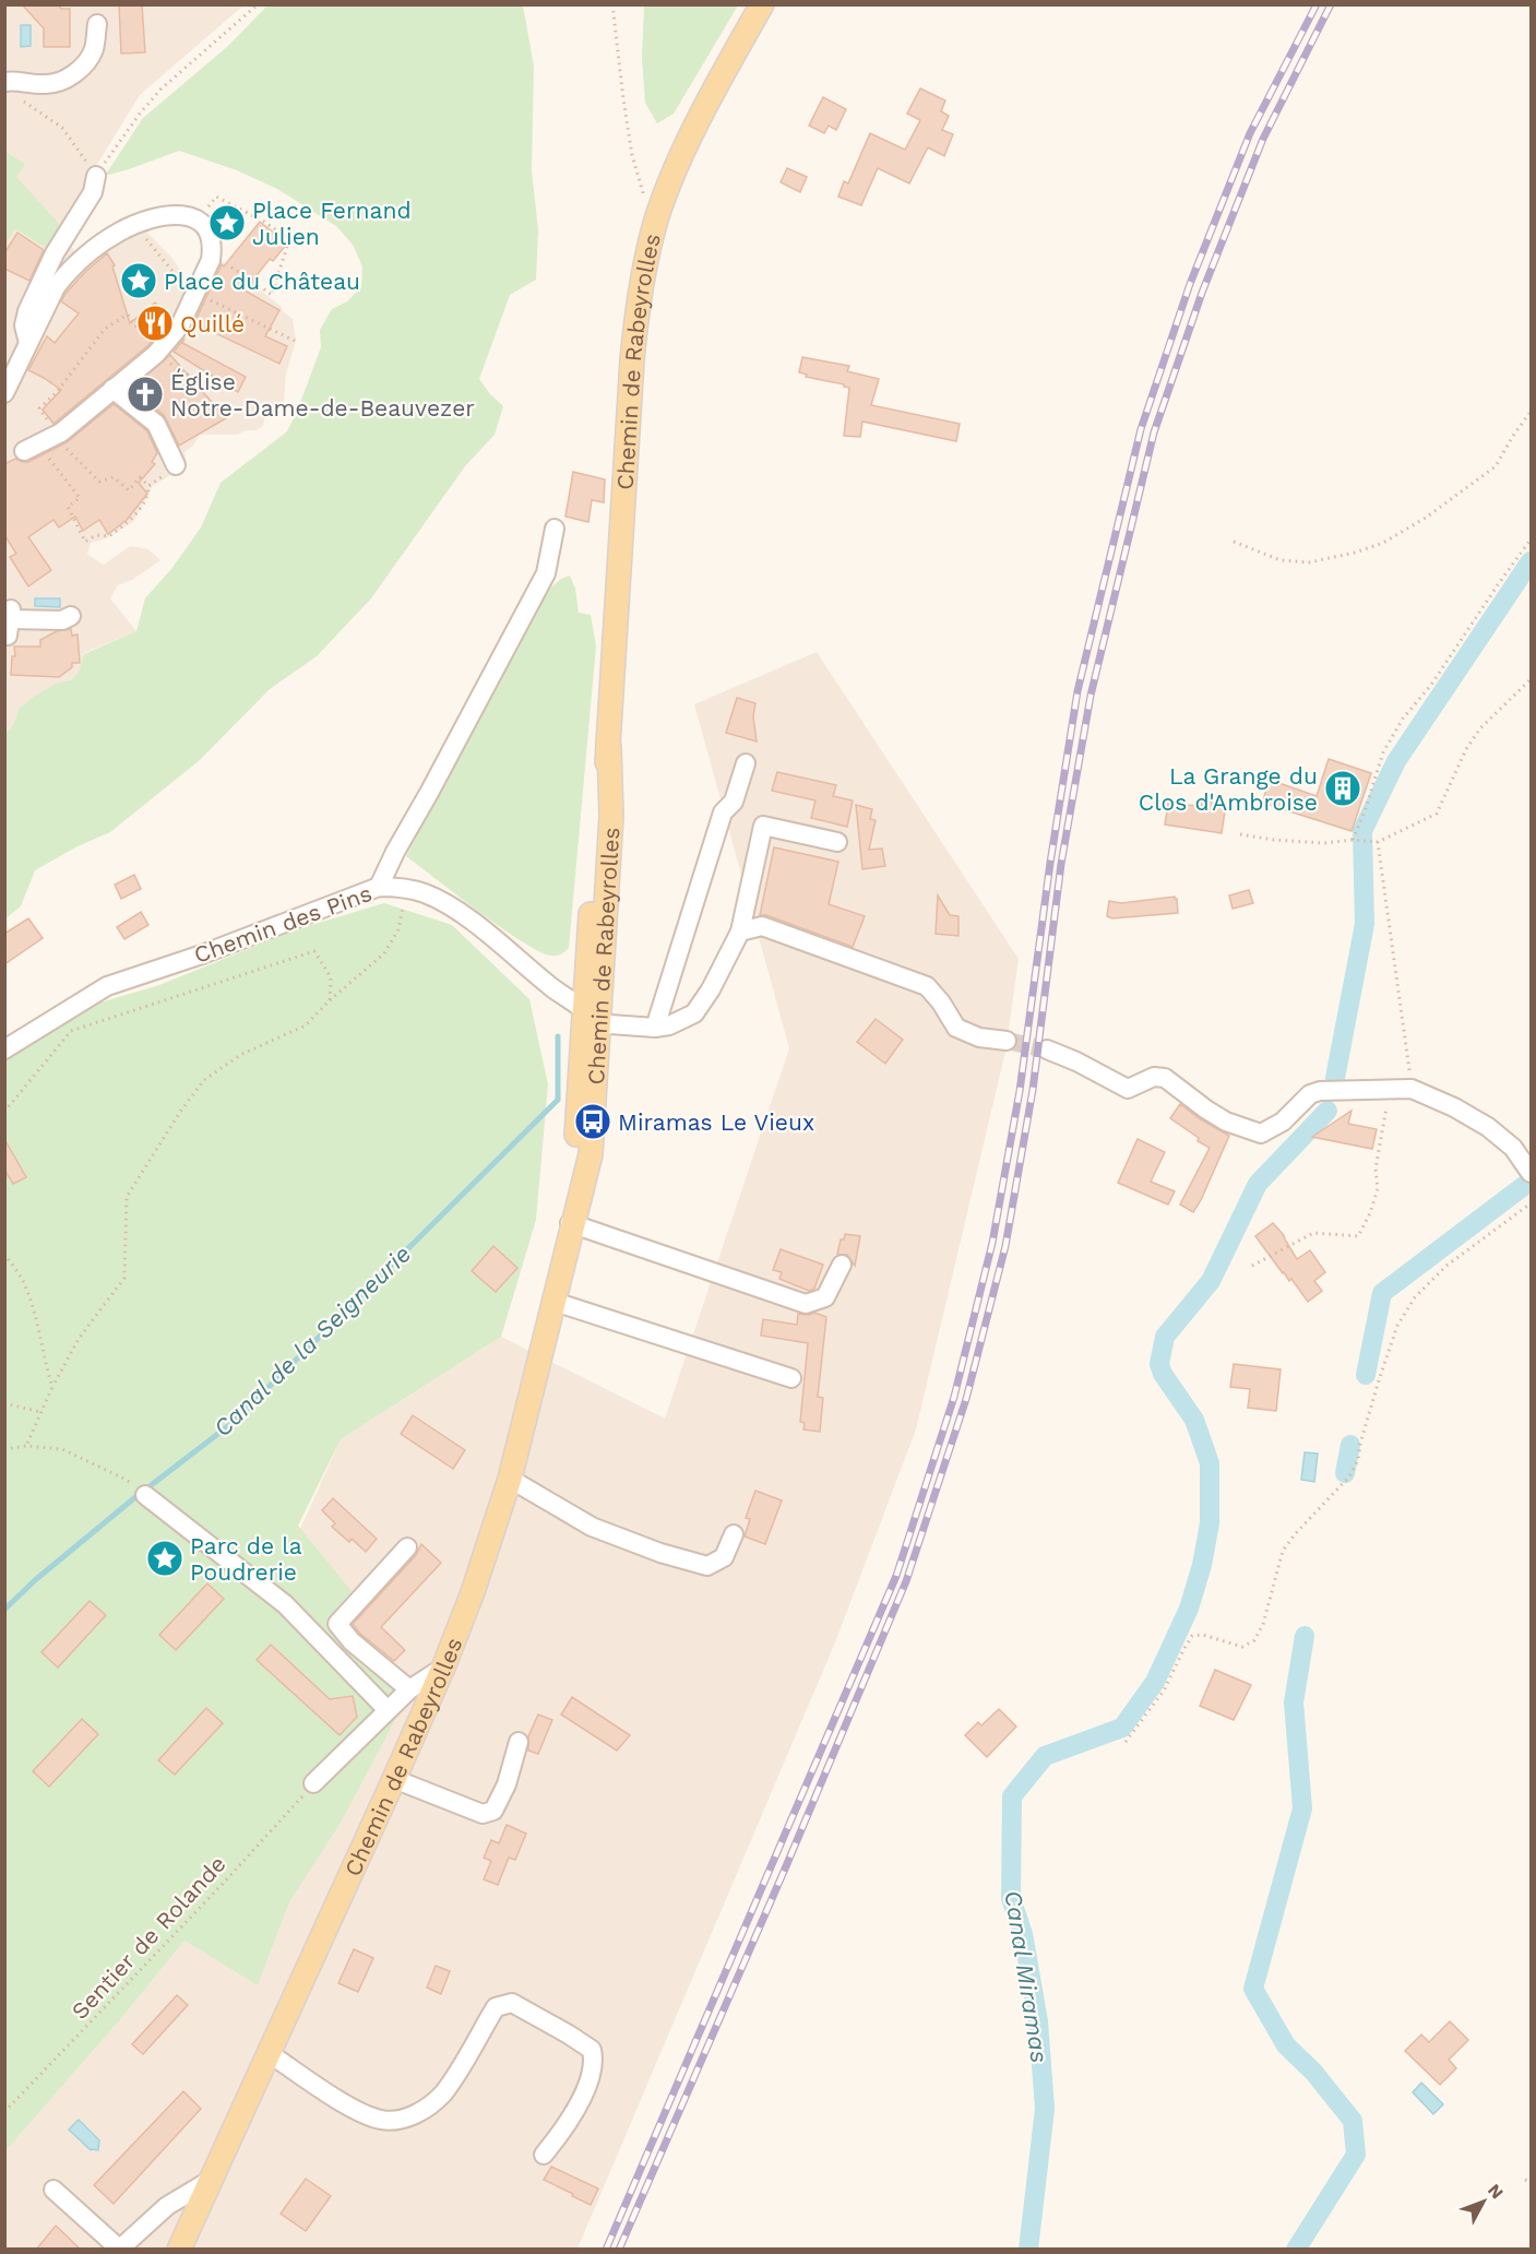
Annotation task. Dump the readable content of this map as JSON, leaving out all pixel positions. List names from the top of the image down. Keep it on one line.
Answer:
{"streets":{"main road":["Chemin de Rabeyrolles"],"street":["Chemin des Pins"],"path":["Sentier de Rolande"]},"crossings":[["Chemin de Rabeyrolles","Chemin des Pins"]],"water":["Canal de la Seigneurie","Canal Miramas"],"places":{"place":["Place Fernand Julien","Place du Château","Parc de la Poudrerie"],"restaurant":["Quillé"],"church":["Église Notre-Dame-de-Beauvezer"],"building":["La Grange du Clos d'Ambroise"],"bus stop":["Miramas Le Vieux"]},"north":"top right"}
